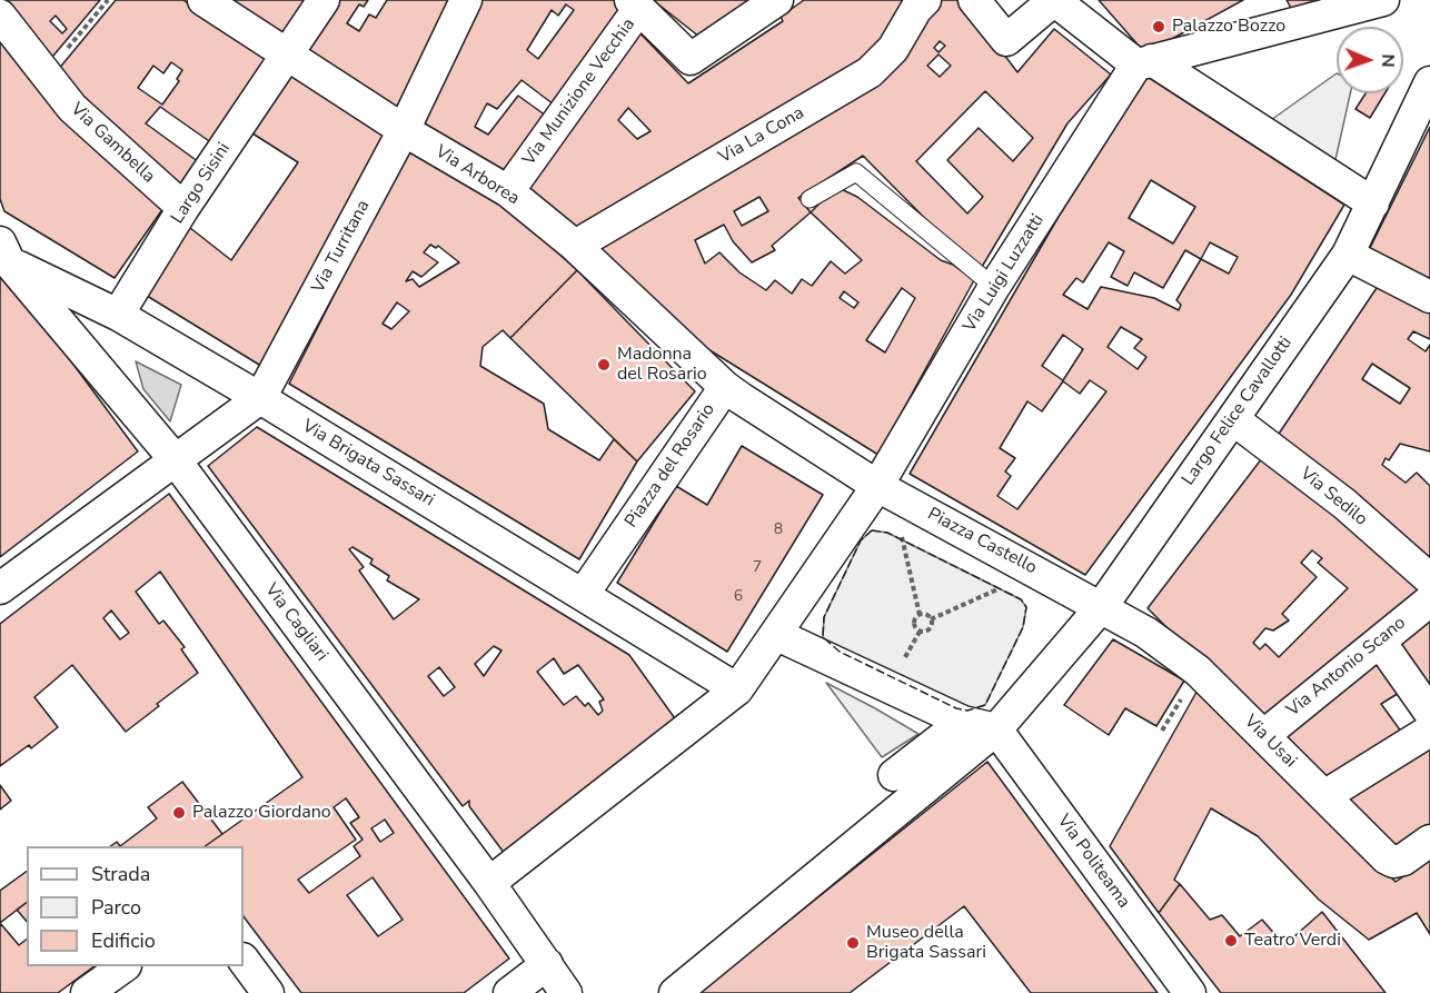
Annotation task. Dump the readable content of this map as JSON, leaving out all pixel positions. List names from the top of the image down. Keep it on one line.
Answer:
{"streets":{"street":["Via Munizione Vecchia","Via La Cona","Via Gambella","Via Arborea","Largo Sisini","Via Turritana","Via Luigi Luzzatti","Largo Felice Cavallotti","Via Brigata Sassari","Piazza del Rosario","Via Sedilo","Piazza Castello","Via Cagliari","Via Antonio Scano","Via Usai","Via Politeama"]},"crossings":[["Via Munizione Vecchia","Via Arborea"],["Via La Cona","Via Arborea"],["Via Gambella","Largo Sisini"],["Via Arborea","Largo Sisini"],["Via Arborea","Via Turritana"],["Via Arborea","Piazza del Rosario"],["Largo Sisini","Via Brigata Sassari"],["Via Turritana","Via Brigata Sassari"],["Via Turritana","Via Cagliari"],["Via Luigi Luzzatti","Piazza del Rosario"],["Via Luigi Luzzatti","Piazza Castello"],["Largo Felice Cavallotti","Via Sedilo"],["Largo Felice Cavallotti","Piazza Castello"],["Largo Felice Cavallotti","Via Usai"],["Via Brigata Sassari","Piazza del Rosario"],["Via Brigata Sassari","Via Cagliari"],["Piazza del Rosario","Piazza Castello"],["Piazza Castello","Via Usai"],["Via Antonio Scano","Via Usai"]],"places":["Palazzo Bozzo","Madonna del Rosario","Palazzo Giordano","Teatro Verdi","Museo della Brigata Sassari"],"house_numbers":["8","7","6"],"legend":["Strada","Parco","Edificio"],"north":"right"}
